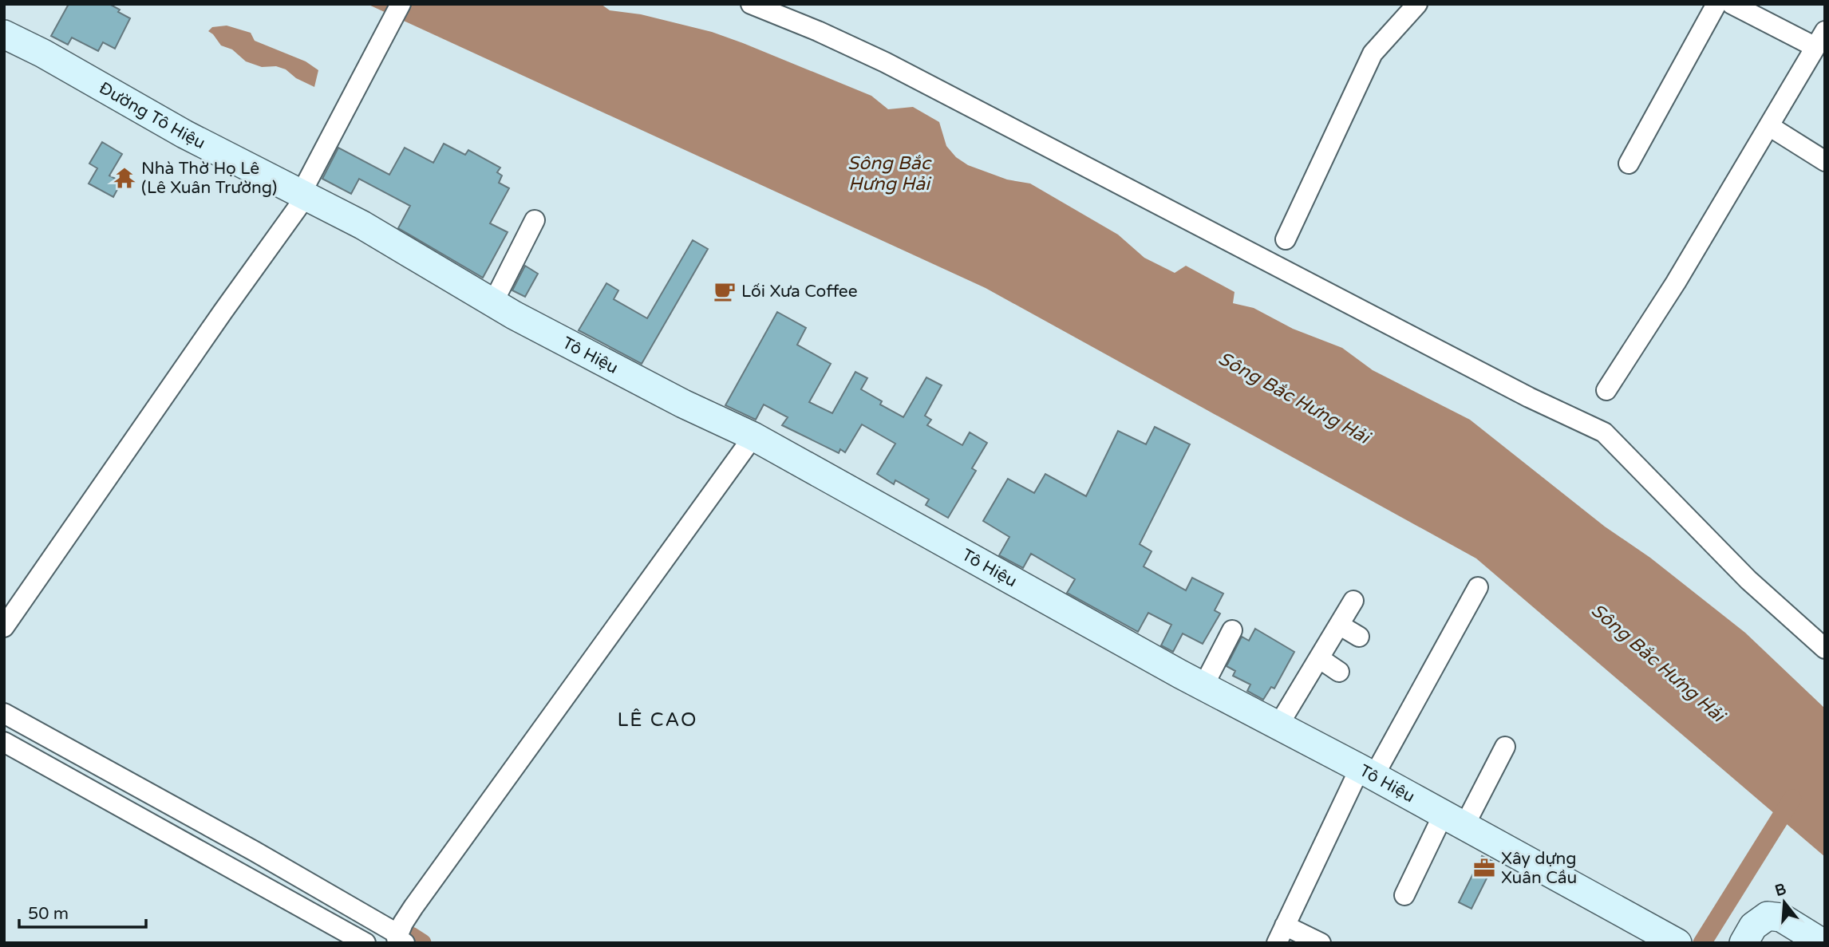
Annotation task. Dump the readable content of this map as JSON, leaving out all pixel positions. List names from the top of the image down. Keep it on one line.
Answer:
{"streets":{"main road":["Đường Tô Hiệu","Tô Hiệu"]},"crossings":[["Đường Tô Hiệu","Tô Hiệu"]],"districts":["LÊ CAO"],"water":["Sông Bắc Hưng Hải"],"places":{"temple":["Nhà Thờ Họ Lê (Lê Xuân Trường)"],"cafe":["Lối Xưa Coffee"],"office":["Xây dựng Xuân Cầu"]},"scale_bar":"50 m","north":"top"}
